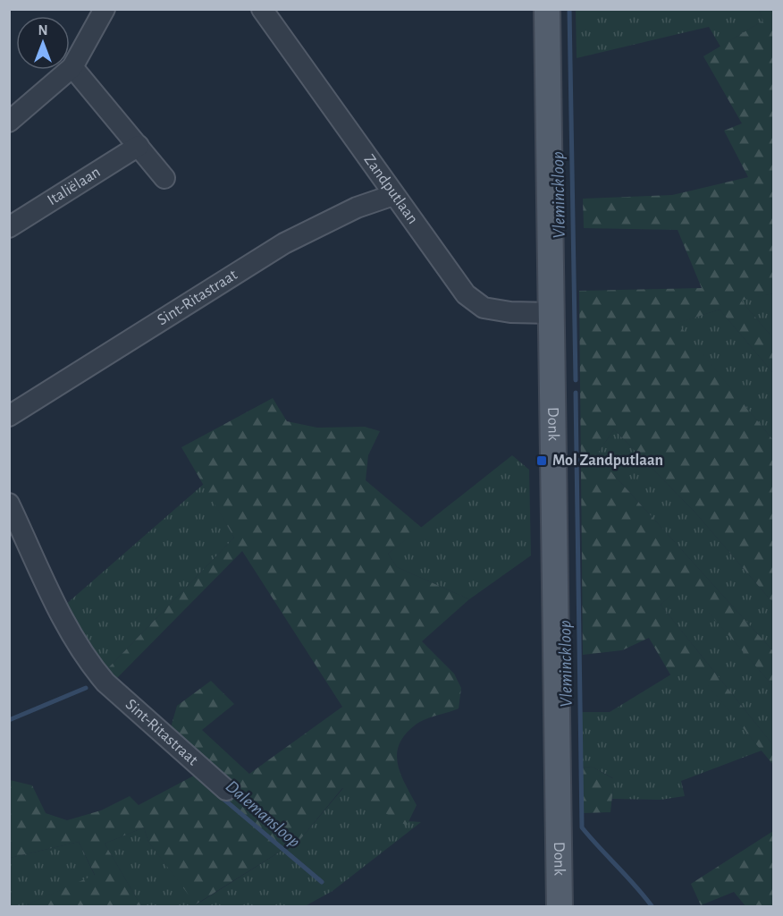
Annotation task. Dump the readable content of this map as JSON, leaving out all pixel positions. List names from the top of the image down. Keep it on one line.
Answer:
{"streets":{"main road":["Donk"],"street":["Italiëlaan","Zandputlaan","Sint-Ritastraat"]},"crossings":[["Zandputlaan","Sint-Ritastraat"],["Zandputlaan","Donk"]],"water":["Vleminckloop","Dalemansloop"],"places":{"transit":["Mol Zandputlaan"]},"north":"top"}
